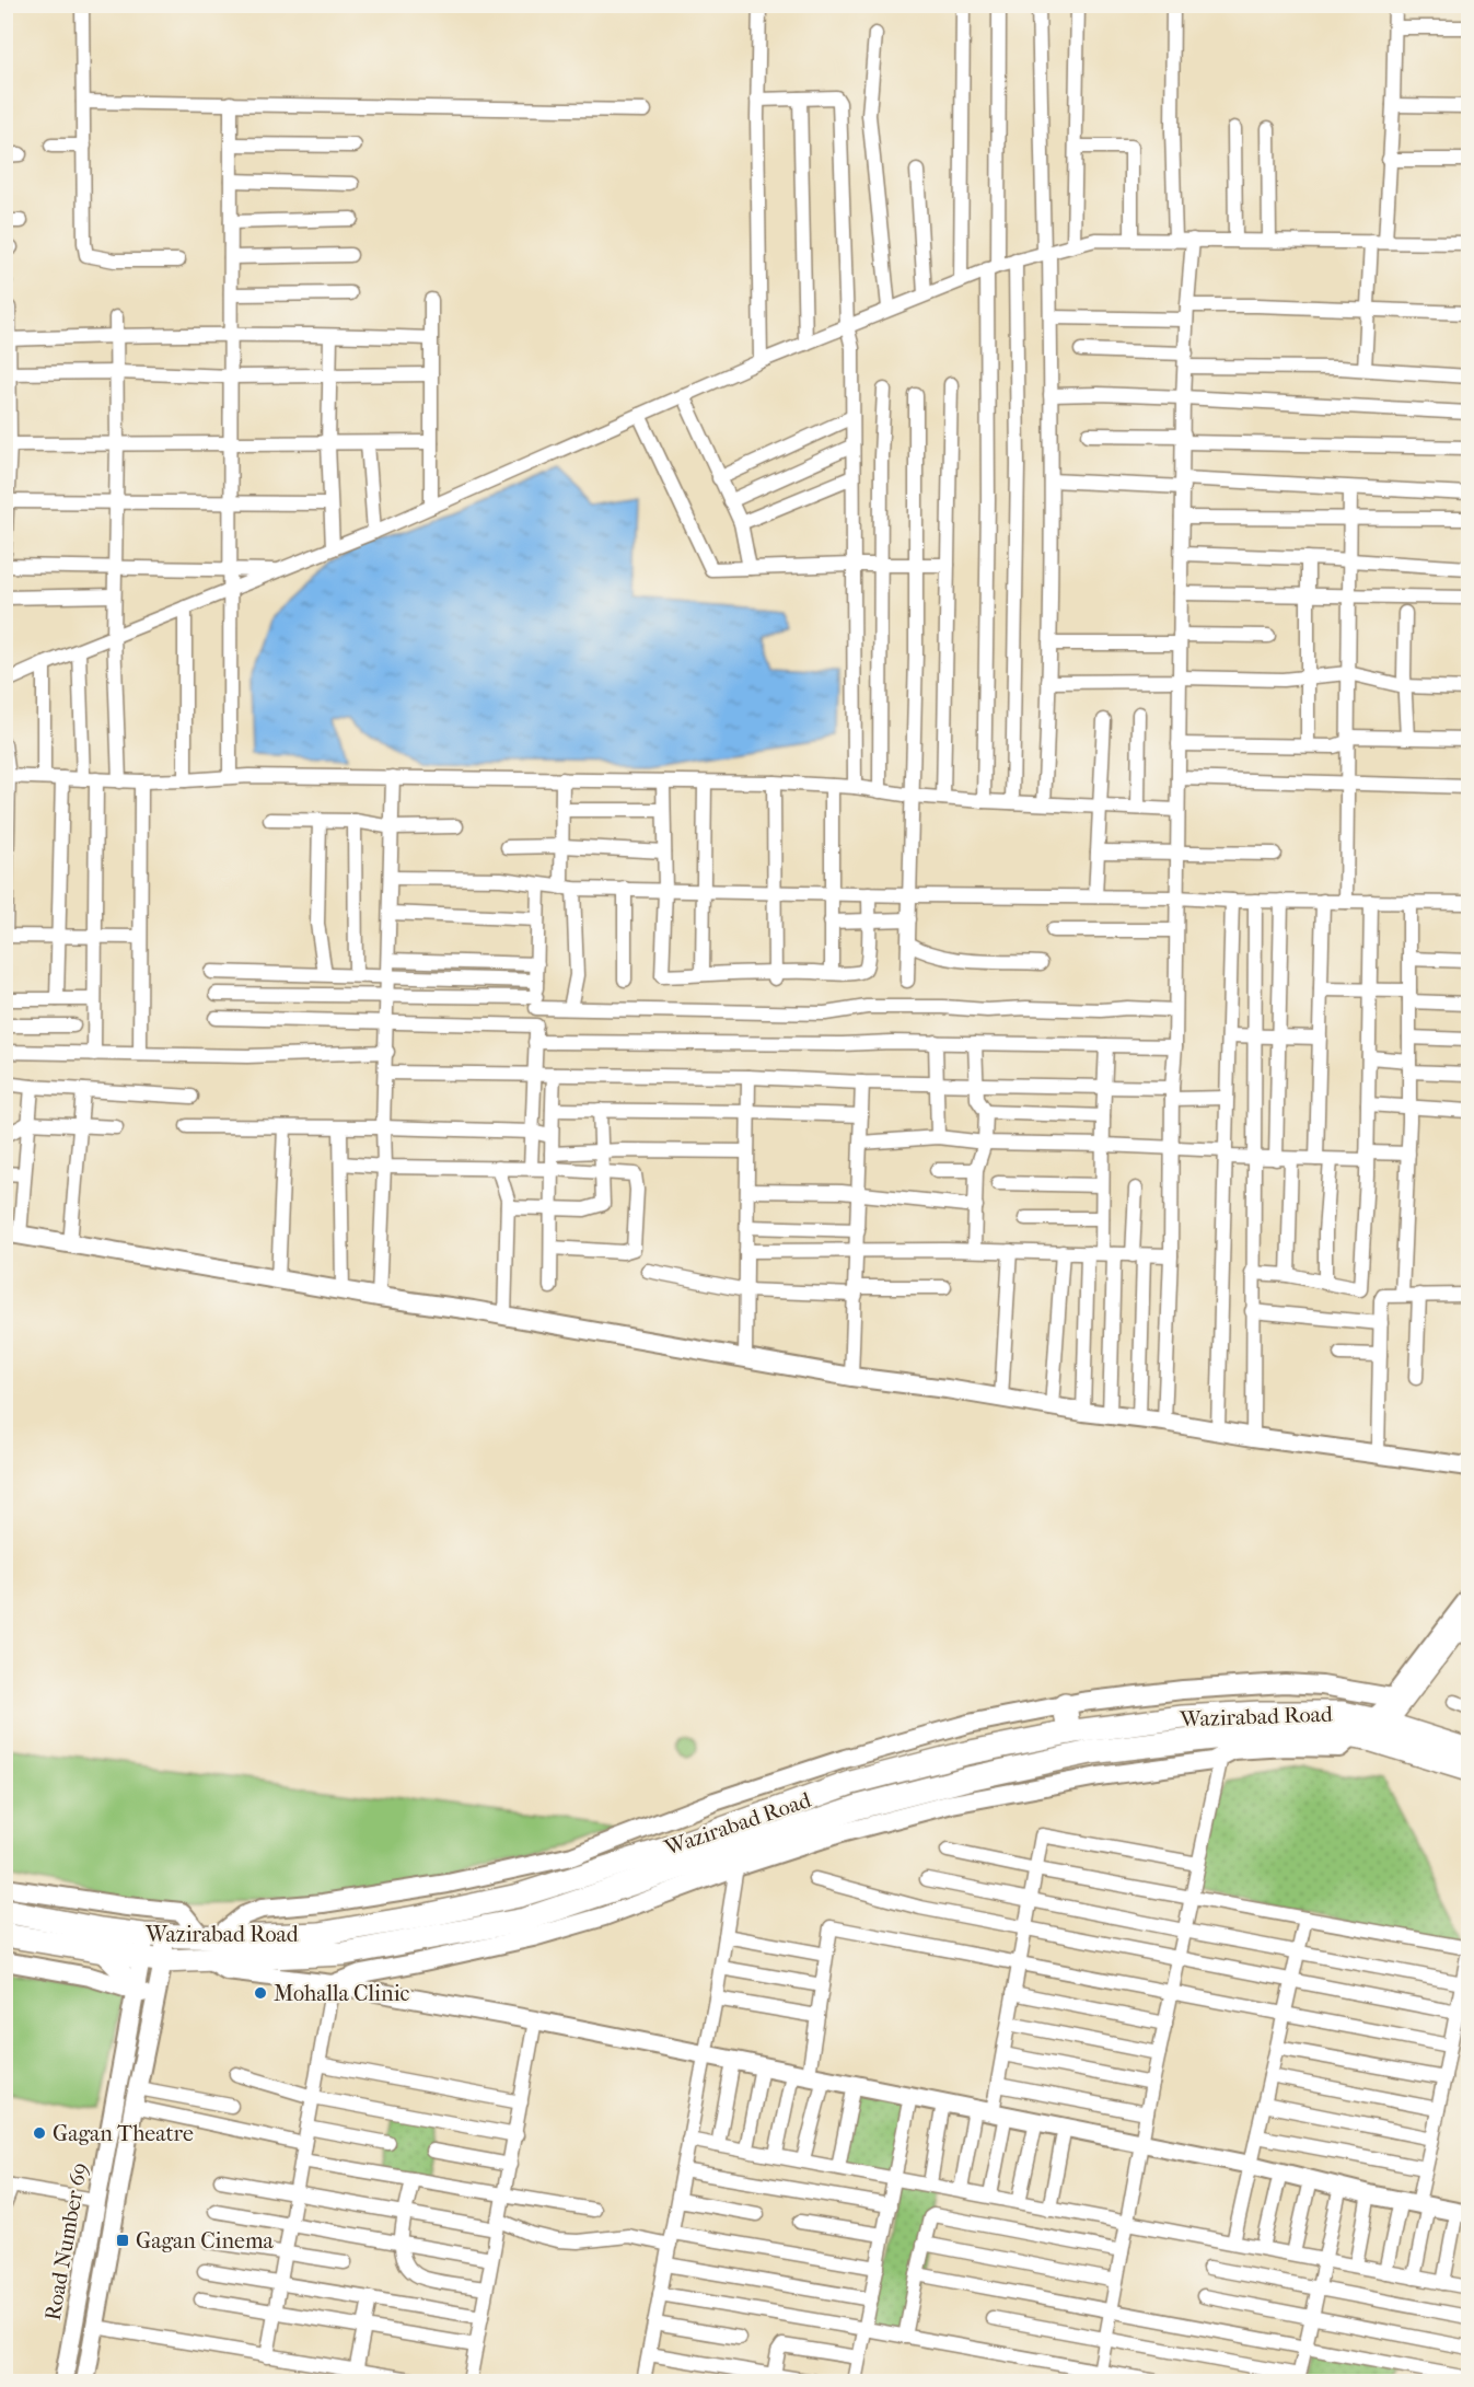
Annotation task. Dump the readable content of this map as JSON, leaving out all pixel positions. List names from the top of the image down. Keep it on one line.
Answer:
{"streets":{"highway":["Wazirabad Road"],"street":["Road Number 69"]},"crossings":[["Wazirabad Road","Road Number 69"]],"places":{"other":["Mohalla Clinic","Gagan Theatre"],"transit":["Gagan Cinema"]}}
